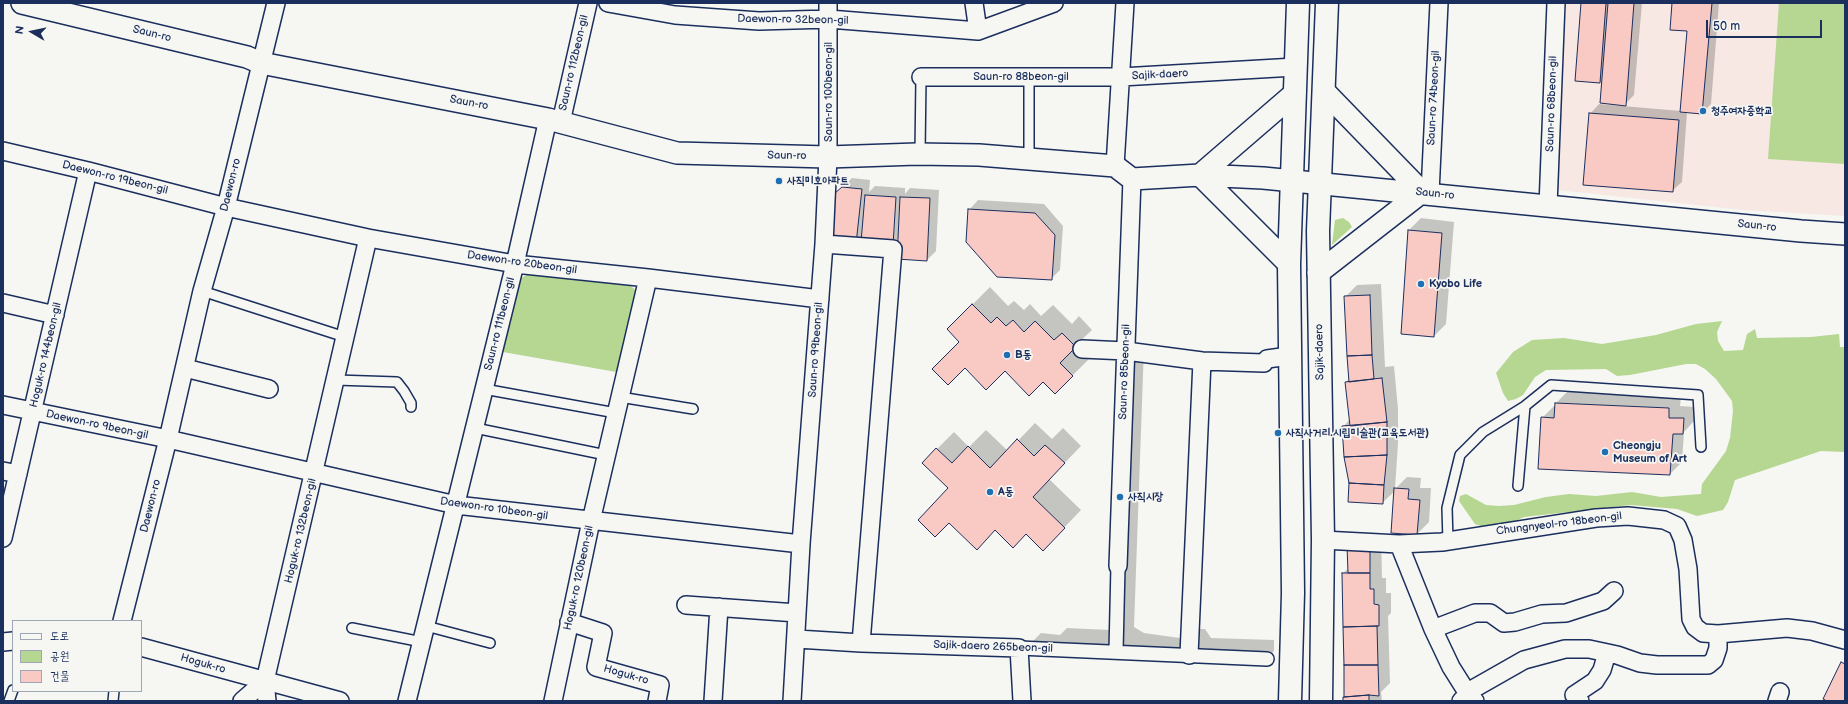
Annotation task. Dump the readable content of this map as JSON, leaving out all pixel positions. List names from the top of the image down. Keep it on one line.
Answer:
{"streets":{"main road":["Sajik-daero"],"street":["Daewon-ro 32beon-gil","Saun-ro","Saun-ro 112beon-gil","Saun-ro 88beon-gil","Saun-ro 100beon-gil","Saun-ro 74beon-gil","Saun-ro 68beon-gil","Daewon-ro 19beon-gil","Daewon-ro","Daewon-ro 20beon-gil","Saun-ro 111beon-gil","Saun-ro 99beon-gil","Hoguk-ro 144beon-gil","Saun-ro 85beon-gil","Daewon-ro 9beon-gil","Daewon-ro 10beon-gil","Chungnyeol-ro 18beon-gil","Hoguk-ro 132beon-gil","Hoguk-ro 120beon-gil","Sajik-daero 265beon-gil","Hoguk-ro"]},"crossings":[["Daewon-ro 32beon-gil","Saun-ro 100beon-gil"],["Saun-ro","Saun-ro 112beon-gil"],["Saun-ro","Sajik-daero"],["Saun-ro","Saun-ro 100beon-gil"],["Saun-ro","Saun-ro 74beon-gil"],["Saun-ro","Saun-ro 68beon-gil"],["Saun-ro","Daewon-ro"],["Saun-ro","Saun-ro 111beon-gil"],["Saun-ro","Saun-ro 99beon-gil"],["Saun-ro","Saun-ro 85beon-gil"],["Saun-ro 112beon-gil","Saun-ro 111beon-gil"],["Sajik-daero","Saun-ro 88beon-gil"],["Sajik-daero","Chungnyeol-ro 18beon-gil"],["Saun-ro 100beon-gil","Saun-ro 99beon-gil"],["Daewon-ro 19beon-gil","Daewon-ro"],["Daewon-ro 19beon-gil","Daewon-ro 20beon-gil"],["Daewon-ro 19beon-gil","Hoguk-ro 144beon-gil"],["Daewon-ro","Daewon-ro 20beon-gil"],["Daewon-ro","Daewon-ro 9beon-gil"],["Daewon-ro","Daewon-ro 10beon-gil"],["Daewon-ro 20beon-gil","Saun-ro 111beon-gil"],["Daewon-ro 20beon-gil","Saun-ro 99beon-gil"],["Daewon-ro 20beon-gil","Hoguk-ro 132beon-gil"],["Daewon-ro 20beon-gil","Hoguk-ro 120beon-gil"],["Saun-ro 111beon-gil","Daewon-ro 10beon-gil"],["Saun-ro 99beon-gil","Daewon-ro 10beon-gil"],["Saun-ro 99beon-gil","Sajik-daero 265beon-gil"],["Hoguk-ro 144beon-gil","Daewon-ro 9beon-gil"],["Daewon-ro 9beon-gil","Daewon-ro 10beon-gil"],["Daewon-ro 10beon-gil","Hoguk-ro 132beon-gil"],["Daewon-ro 10beon-gil","Hoguk-ro 120beon-gil"],["Hoguk-ro 132beon-gil","Hoguk-ro"],["Hoguk-ro 120beon-gil","Hoguk-ro"]],"places":["청주여자중학교","사직미호아파트","Kyobo Life","B동","사직사거리.시립미술관(교육도서관)","Cheongju Museum of Art","A동","사직시장"],"legend":["도로","공원","건물"],"scale_bar":"50 m","north":"left"}
